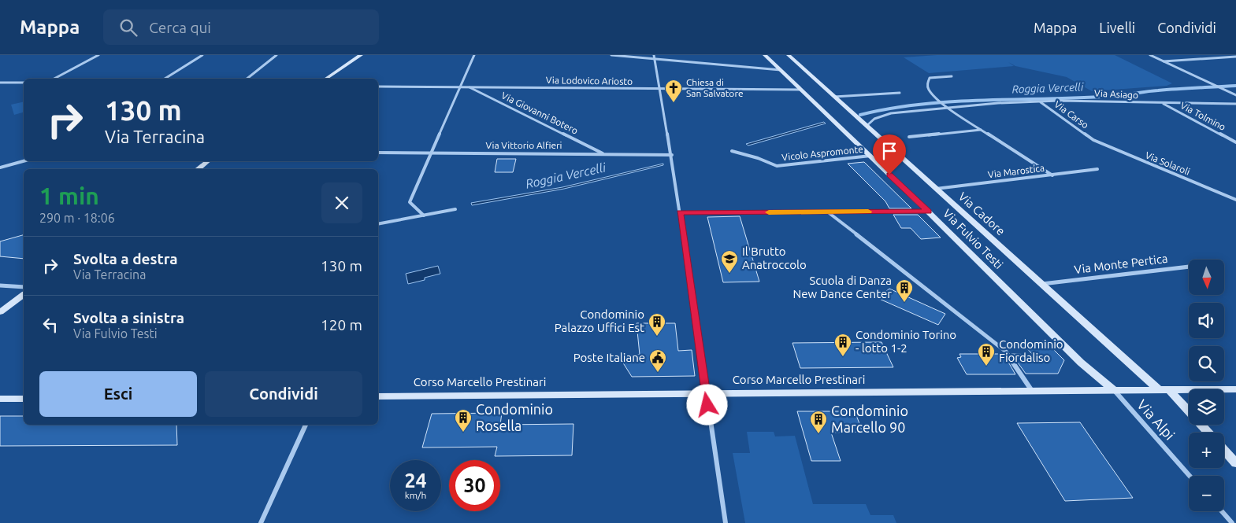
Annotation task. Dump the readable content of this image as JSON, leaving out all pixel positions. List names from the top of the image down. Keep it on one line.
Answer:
{"streets":{"street":["Via Lodovico Ariosto","Via Asiago","Via Giovanni Botero","Via Carso","Via Tolmino","Via Vittorio Alfieri","Vicolo Aspromonte","Via Solaroli","Via Marostica","Via Cadore","Via Fulvio Testi","Via Monte Pertica","Corso Marcello Prestinari","Via Alpi"]},"crossings":[["Via Lodovico Ariosto","Via Giovanni Botero"],["Via Lodovico Ariosto","Via Fulvio Testi"],["Via Asiago","Via Carso"],["Via Asiago","Via Tolmino"],["Via Asiago","Via Cadore"],["Via Giovanni Botero","Via Vittorio Alfieri"],["Via Carso","Via Solaroli"],["Vicolo Aspromonte","Via Fulvio Testi"],["Via Marostica","Via Cadore"],["Via Cadore","Via Monte Pertica"],["Via Cadore","Corso Marcello Prestinari"],["Via Fulvio Testi","Corso Marcello Prestinari"],["Via Fulvio Testi","Via Alpi"],["Corso Marcello Prestinari","Via Alpi"]],"water":["Roggia Vercelli"],"places":{"church":["Chiesa di San Salvatore"],"school or university":["Il Brutto Anatroccolo"],"building":["Scuola di Danza New Dance Center","Condominio Palazzo Uffici Est","Condominio Torino - lotto 1-2","Condominio Fiordaliso","Condominio Rosella","Condominio Marcello 90"],"public building":["Poste Italiane"]},"north":"bottom","page":{"header":"Mappa","search":"Cerca qui","nav":["Mappa","Livelli","Condividi"],"turn":["130 m","Via Terracina"],"heading":["1 min","290 m · 18:06"],"list":[{"name":"Svolta a destra","note":"Via Terracina","value":"130 m"},{"name":"Svolta a sinistra","note":"Via Fulvio Testi","value":"120 m"}],"map_buttons":["+","−"],"buttons":["Esci","Condividi"],"speed":"24 km/h","limit":"30"}}
